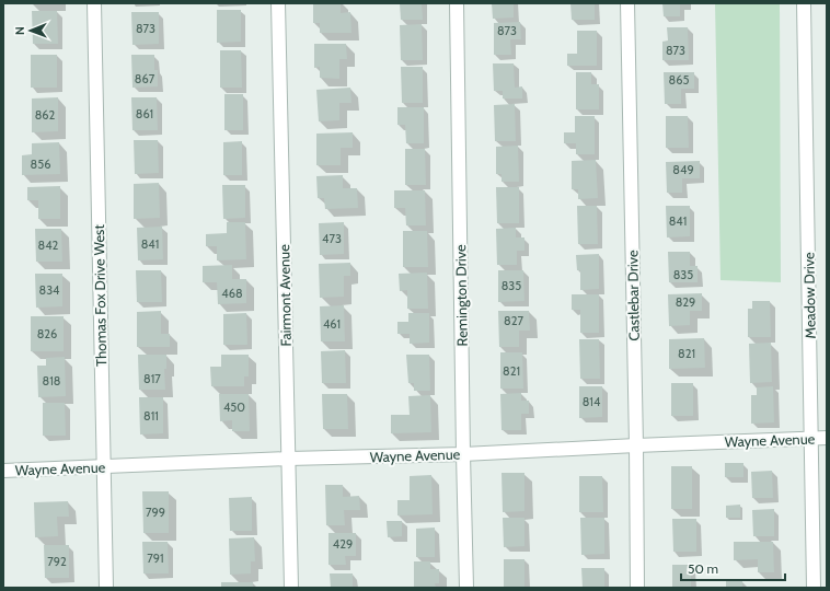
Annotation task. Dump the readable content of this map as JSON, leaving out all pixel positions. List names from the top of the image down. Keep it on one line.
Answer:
{"streets":{"street":["Thomas Fox Drive West","Fairmont Avenue","Remington Drive","Castlebar Drive","Meadow Drive","Wayne Avenue"]},"crossings":[["Thomas Fox Drive West","Wayne Avenue"],["Fairmont Avenue","Wayne Avenue"],["Remington Drive","Wayne Avenue"],["Castlebar Drive","Wayne Avenue"],["Meadow Drive","Wayne Avenue"]],"house_numbers":["873","873","873","867","865","861","862","856","849","841","473","841","842","835","835","834","468","829","827","461","826","821","821","817","818","814","450","811","799","429","791","792"],"scale_bar":"50 m","north":"left"}
